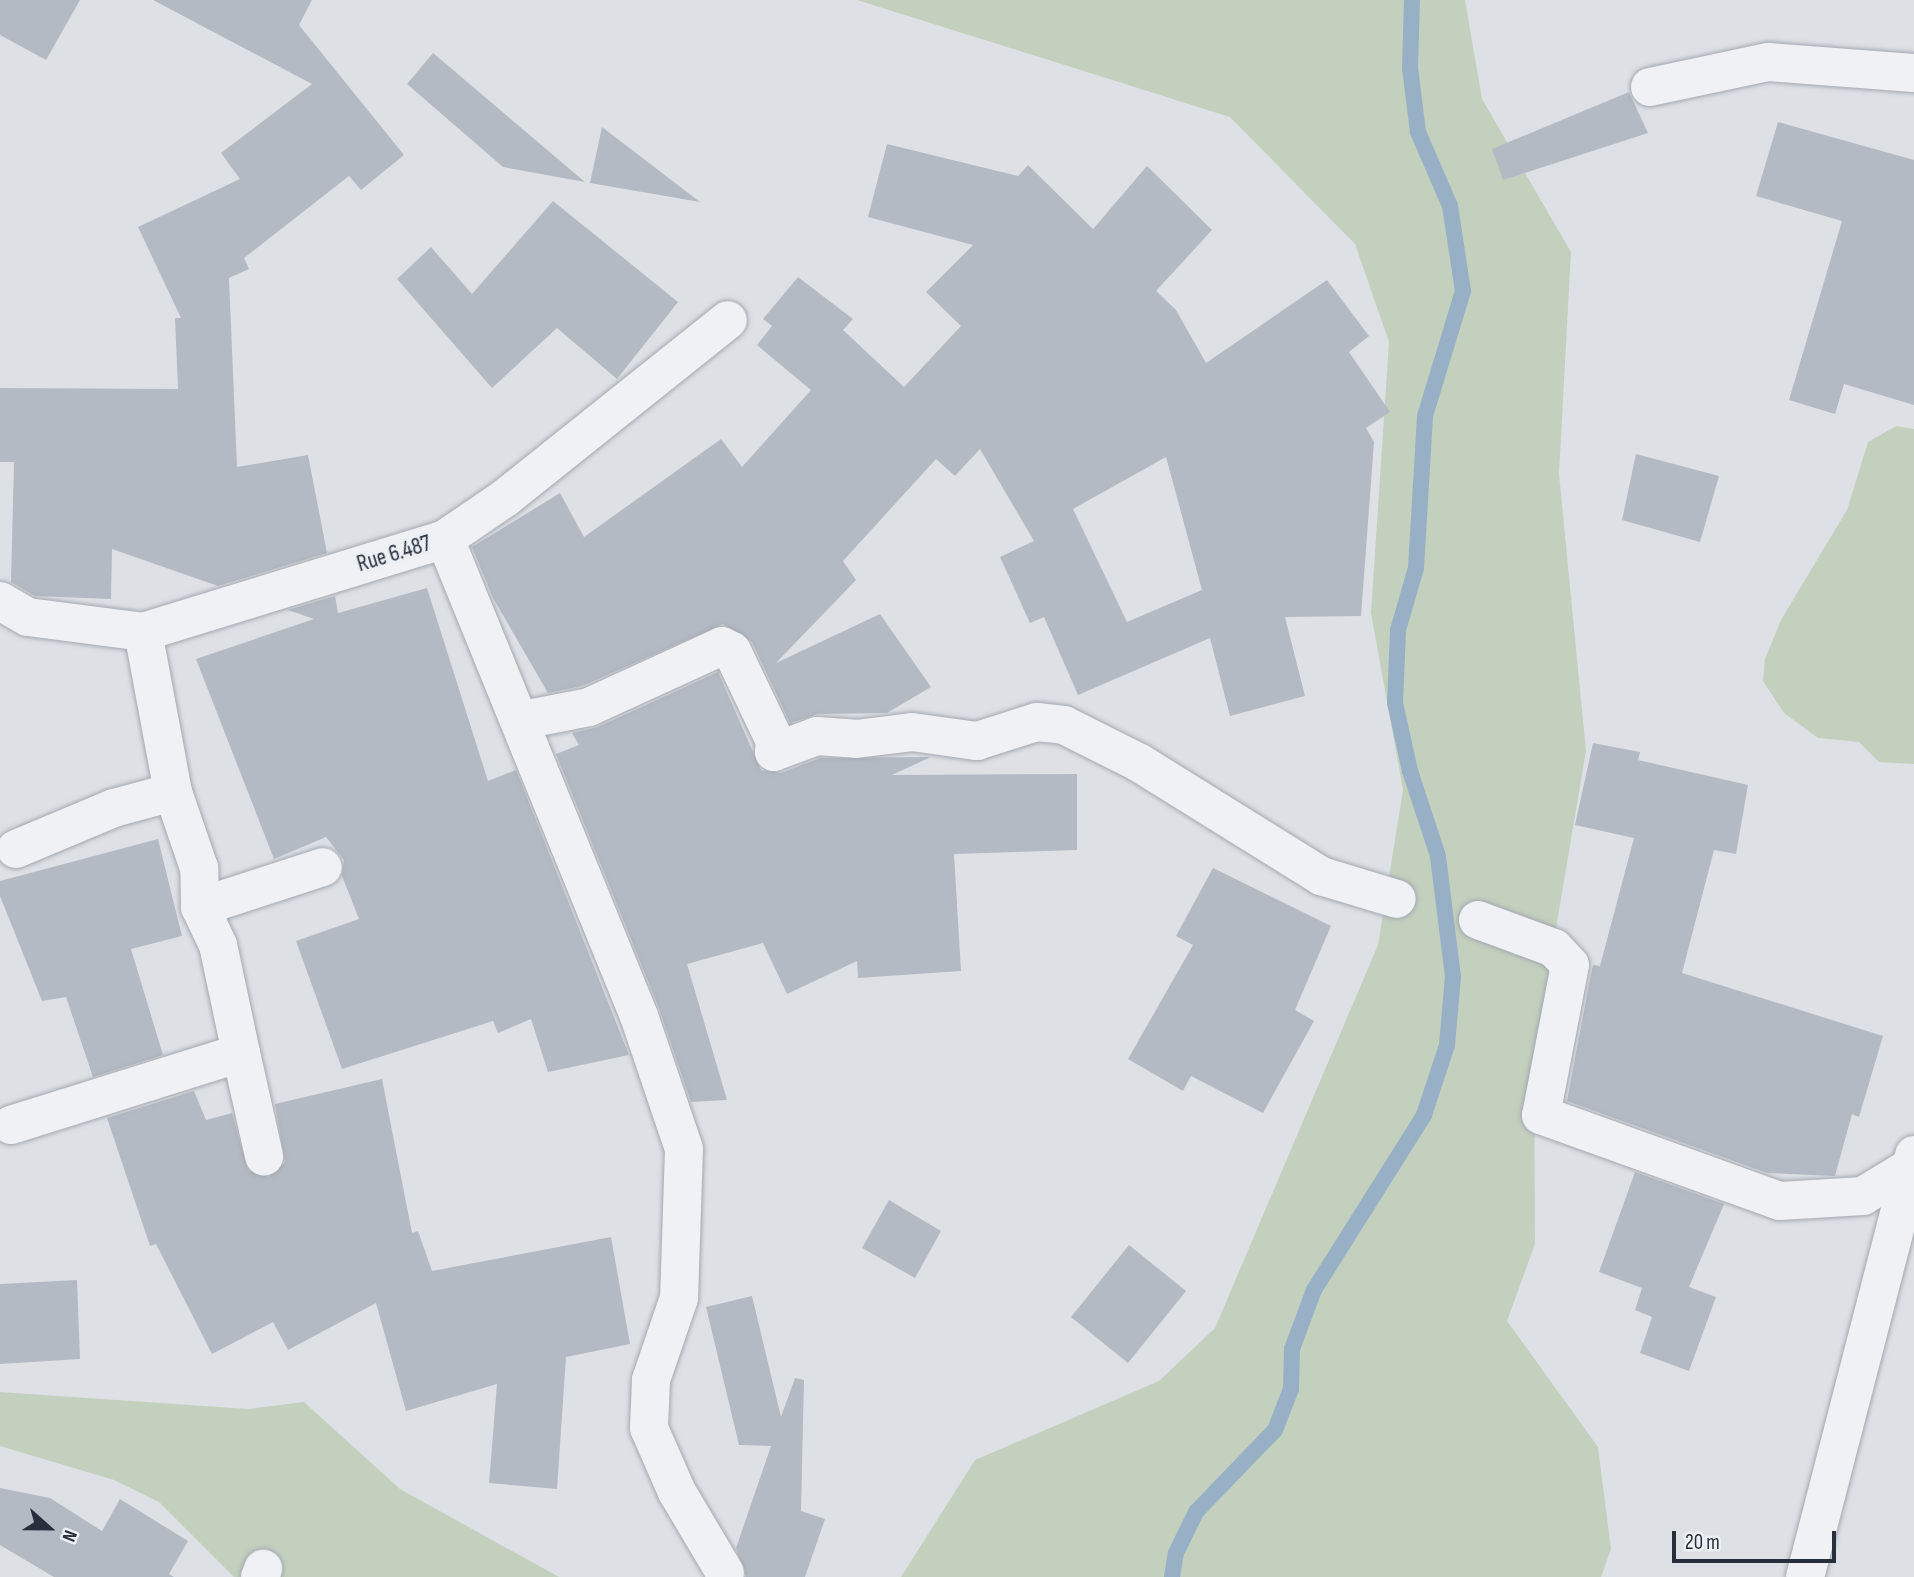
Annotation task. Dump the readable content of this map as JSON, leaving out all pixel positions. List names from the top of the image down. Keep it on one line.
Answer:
{"streets":{"street":["Rue 6.487"]},"scale_bar":"20 m","north":"right"}
